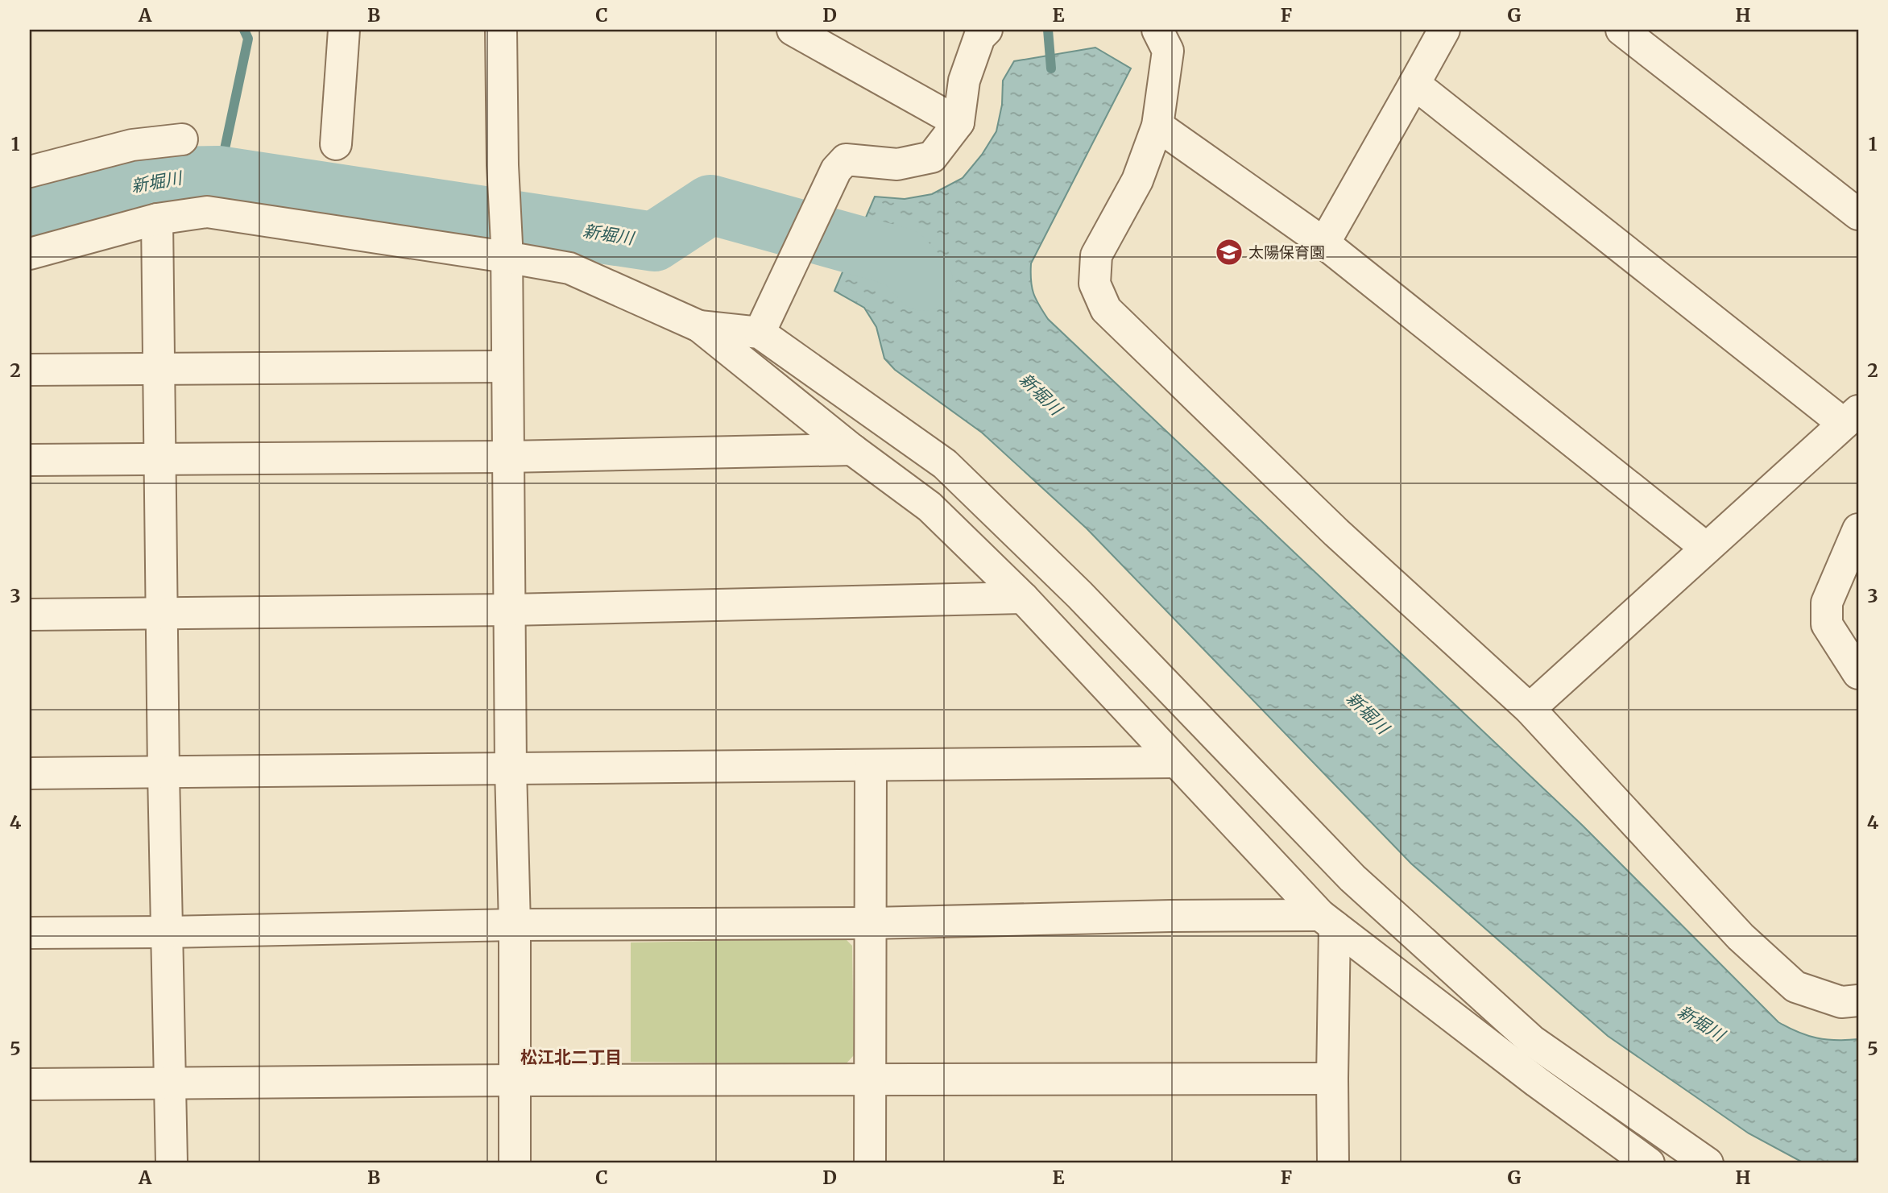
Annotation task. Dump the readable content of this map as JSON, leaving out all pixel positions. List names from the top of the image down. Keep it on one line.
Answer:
{"districts":["松江北二丁目"],"water":["新堀川"],"places":{"school or university":["太陽保育園"]},"grid":{"columns":["A","B","C","D","E","F","G","H"],"rows":["1","2","3","4","5"]}}
